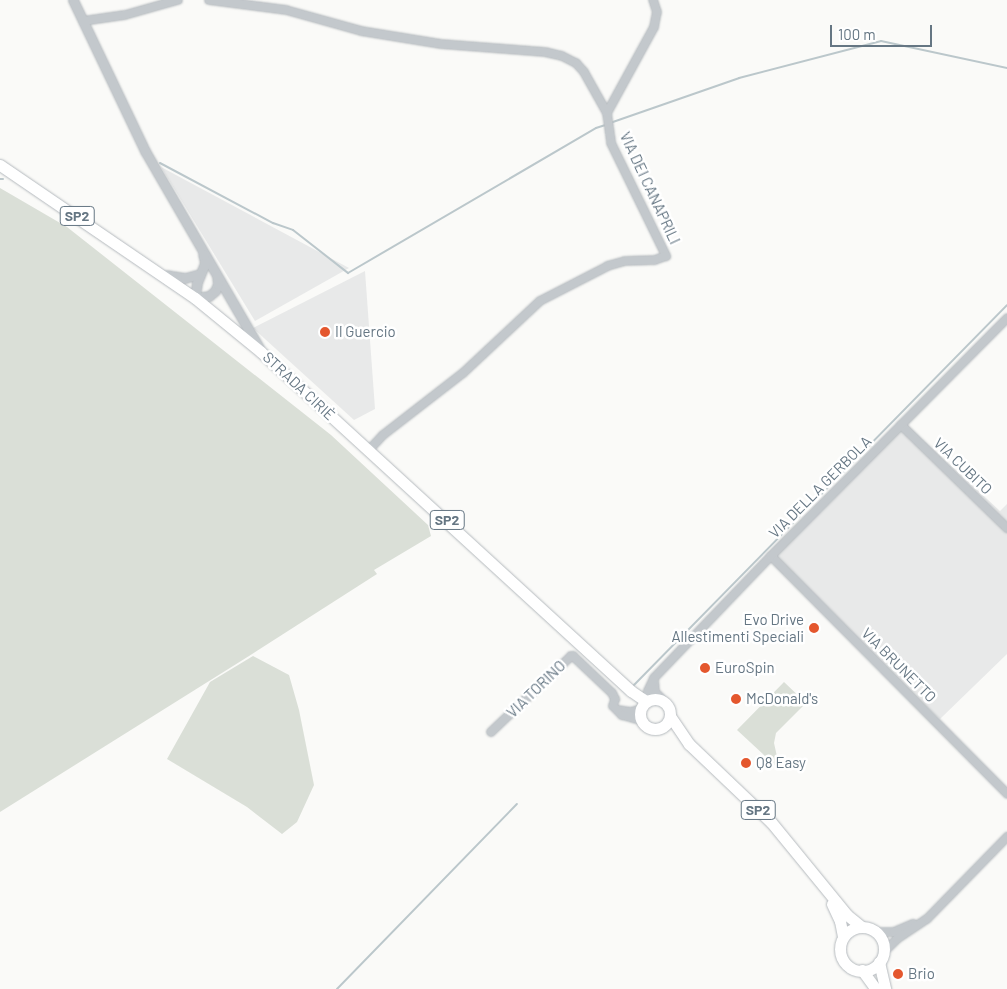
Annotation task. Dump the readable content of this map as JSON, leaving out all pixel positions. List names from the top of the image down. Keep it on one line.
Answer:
{"streets":{"main road":["SP2","STRADA CIRIÈ"],"street":["VIA DEI CANAPRILI","VIA CUBITO","VIA DELLA GERBOLA","VIA BRUNETTO","VIA TORINO"]},"crossings":[["VIA DEI CANAPRILI","STRADA CIRIÈ"],["SP2","STRADA CIRIÈ"],["SP2","VIA TORINO"],["STRADA CIRIÈ","VIA TORINO"],["VIA CUBITO","VIA DELLA GERBOLA"],["VIA DELLA GERBOLA","VIA BRUNETTO"]],"places":["Il Guercio","Evo Drive Allestimenti Speciali","EuroSpin","McDonald's","Q8 Easy","Brio"],"scale_bar":"100 m"}
